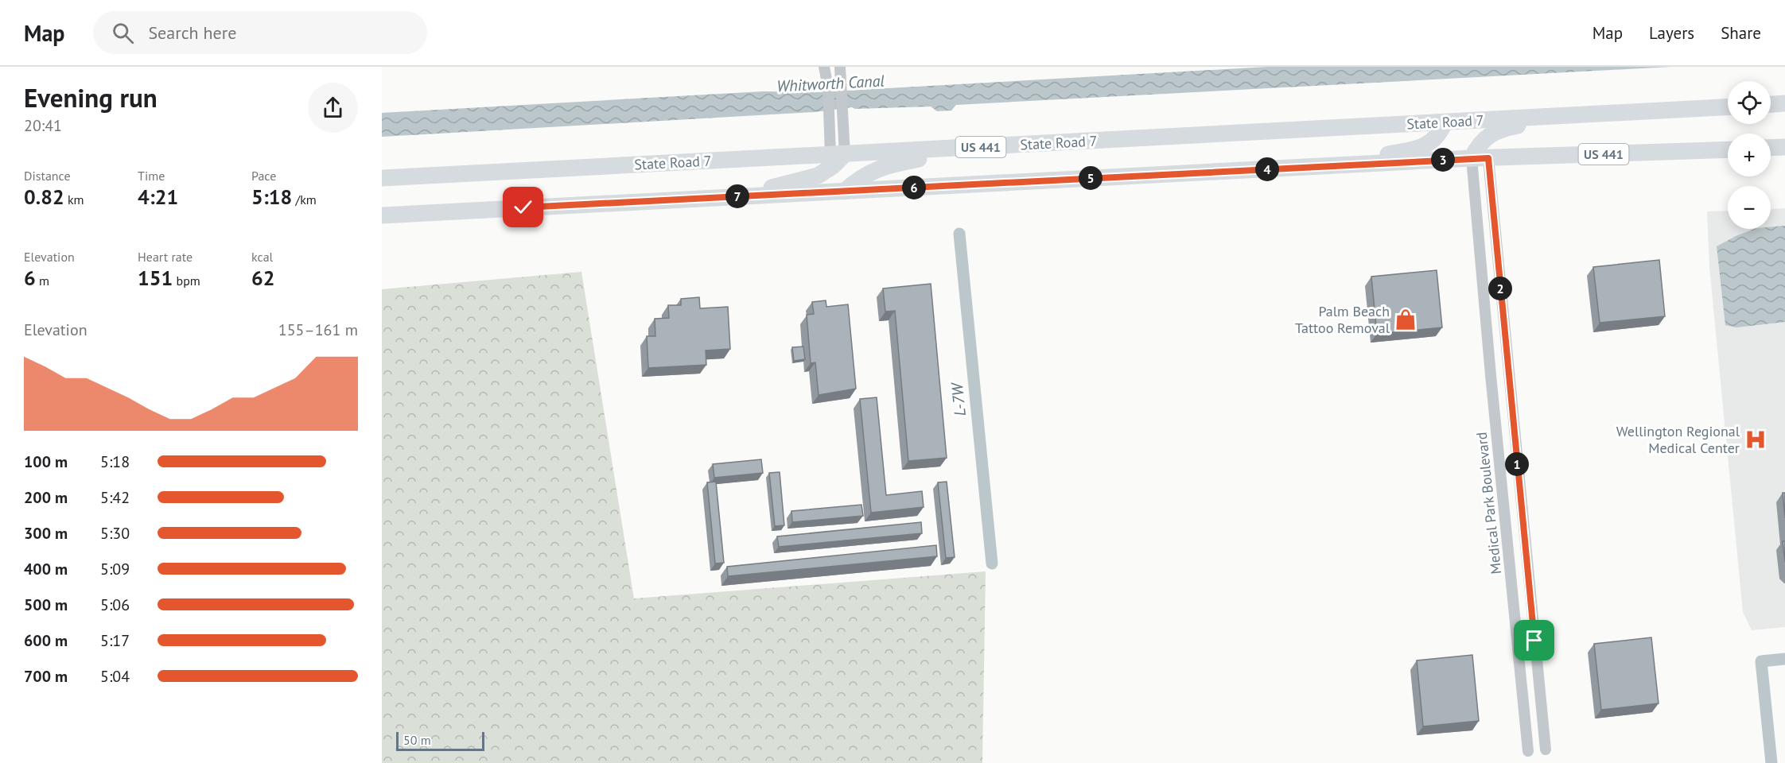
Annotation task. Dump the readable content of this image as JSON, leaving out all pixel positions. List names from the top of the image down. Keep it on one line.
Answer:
{"streets":{"main road":["State Road 7","US 441"],"street":["Medical Park Boulevard"]},"crossings":[["US 441","Medical Park Boulevard"]],"water":["Whitworth Canal","L-7W"],"places":{"shop":["Palm Beach Tattoo Removal"],"hospital":["Wellington Regional Medical Center"]},"scale_bar":"50 m","page":{"header":"Map","search":"Search here","nav":["Map","Layers","Share"],"heading":["Evening run","20:41"],"map_buttons":["+","−"],"stats":[["Distance","0.82 km"],["Time","4:21"],["Pace","5:18 /km"],["Elevation","6 m"],["Heart rate","151 bpm"],["kcal","62"]],"pins":["3","4","5","6","7","2","1"],"chart":["Elevation","155–161 m"],"list":[{"name":"100 m","note":"5:18"},{"name":"200 m","note":"5:42"},{"name":"300 m","note":"5:30"},{"name":"400 m","note":"5:09"},{"name":"500 m","note":"5:06"},{"name":"600 m","note":"5:17"},{"name":"700 m","note":"5:04"}],"scale":"50 m"}}
